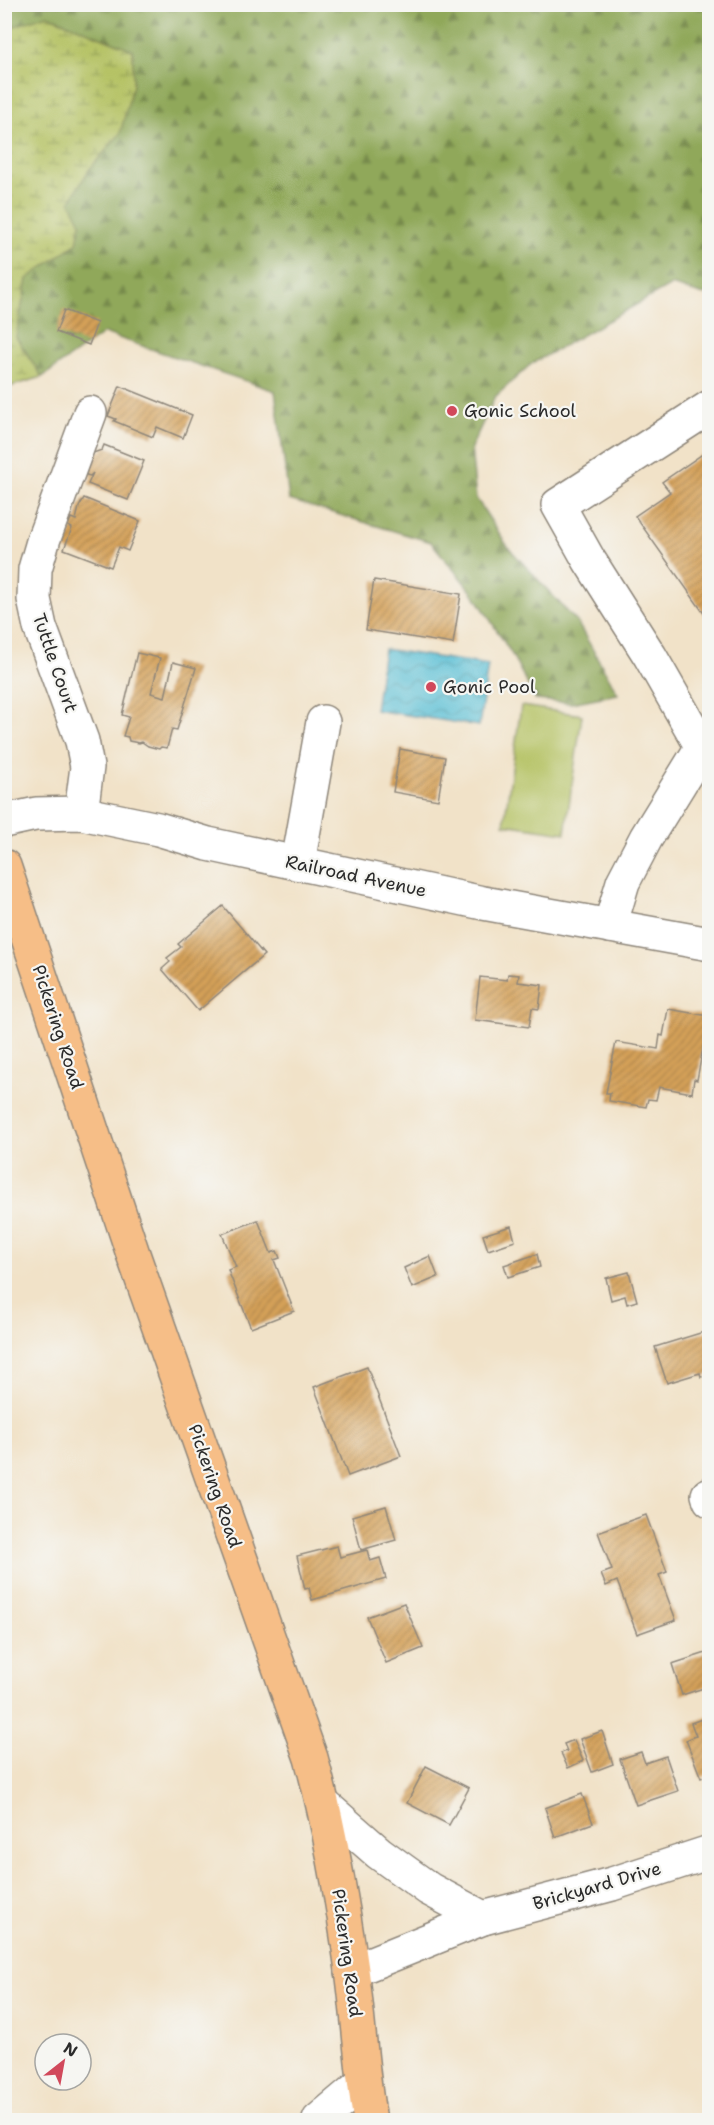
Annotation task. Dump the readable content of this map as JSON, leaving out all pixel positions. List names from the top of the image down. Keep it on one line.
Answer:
{"streets":{"main road":["Pickering Road"],"street":["Tuttle Court","Railroad Avenue","Brickyard Drive"]},"crossings":[["Tuttle Court","Railroad Avenue"],["Pickering Road","Brickyard Drive"]],"places":["Gonic School","Gonic Pool"],"north":"top right"}
